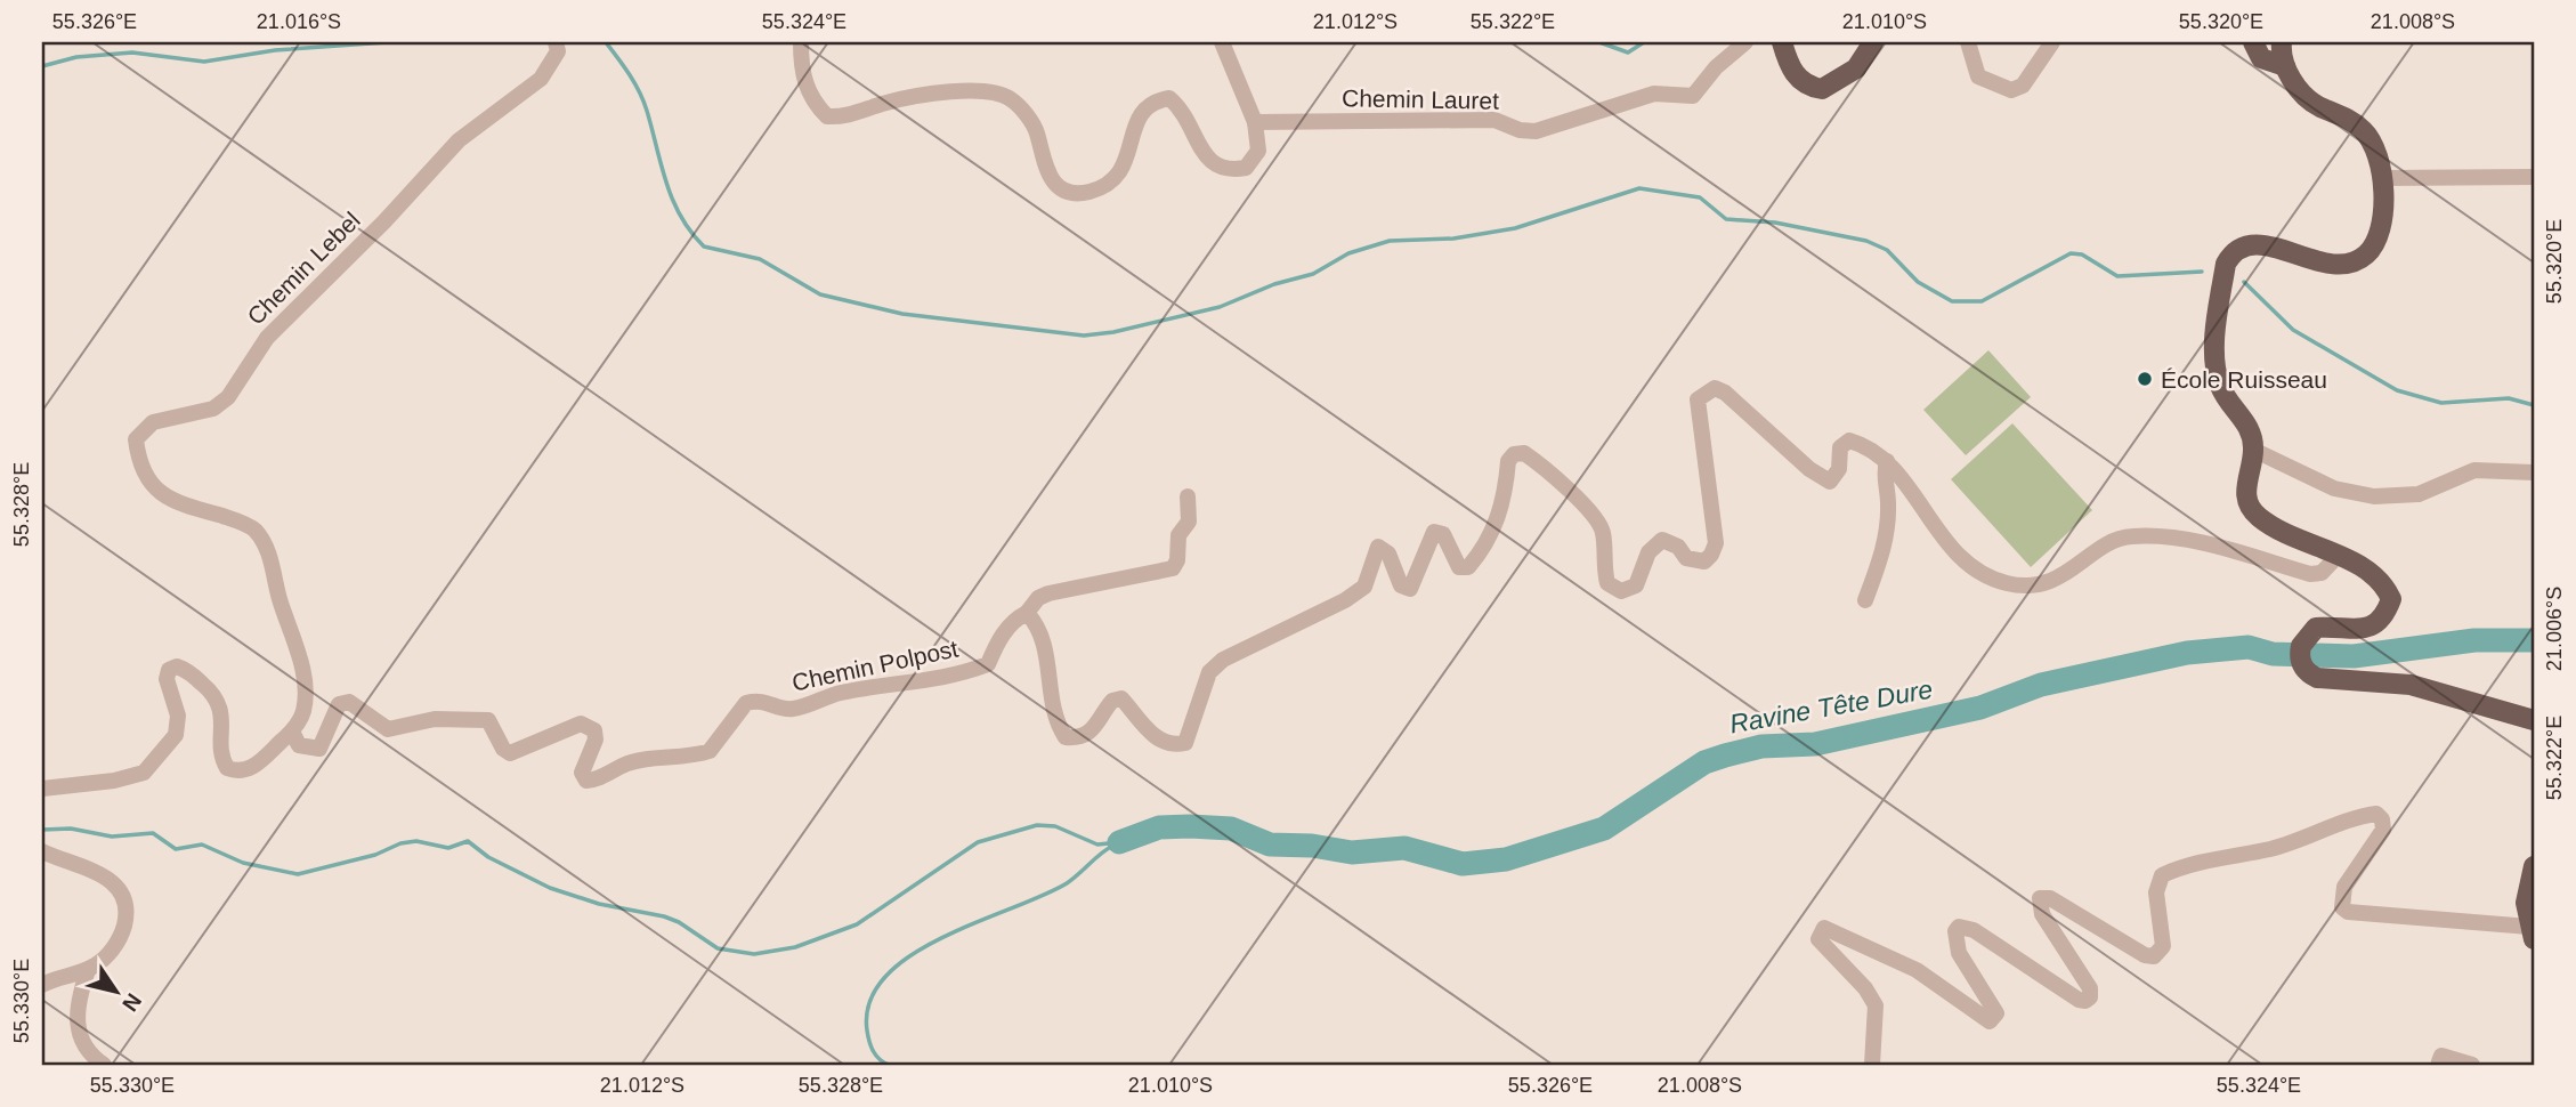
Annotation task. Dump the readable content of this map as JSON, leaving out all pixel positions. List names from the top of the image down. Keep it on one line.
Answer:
{"streets":{"street":["Chemin Lauret","Chemin Lebel","Chemin Polpost"]},"crossings":[["Chemin Lebel","Chemin Polpost"]],"water":["Ravine Tête Dure"],"places":["École Ruisseau"],"north":"bottom right","coordinates":["55.326°E","21.016°S","55.324°E","21.012°S","55.322°E","21.010°S","55.320°E","21.008°S","55.328°E","21.006°S","55.330°E"]}
